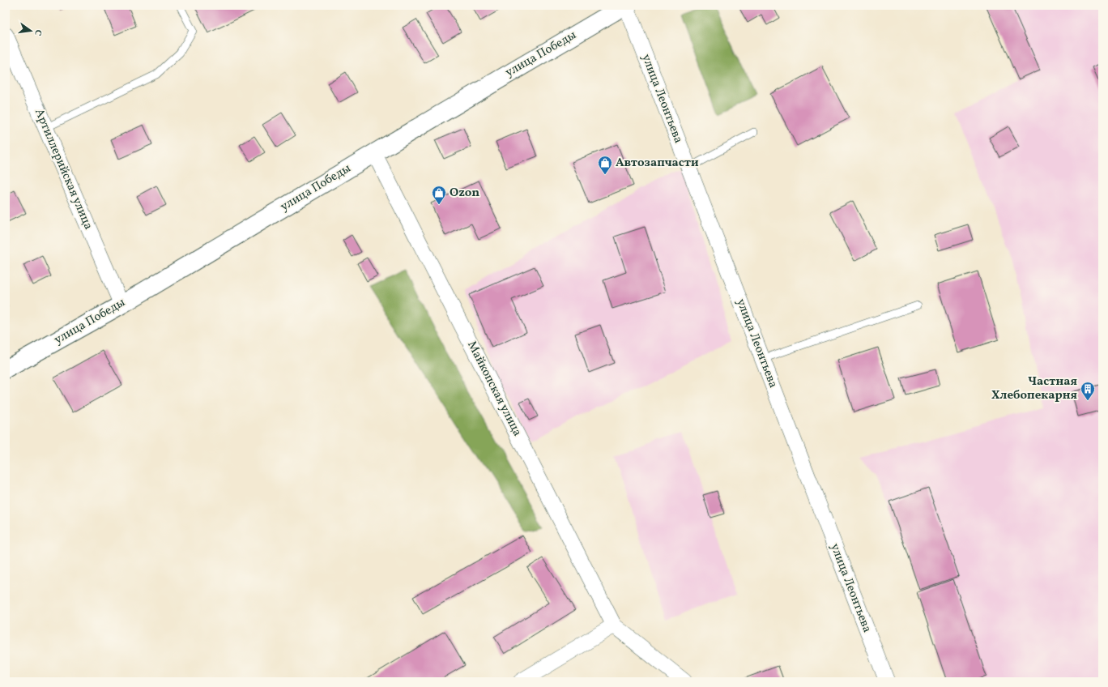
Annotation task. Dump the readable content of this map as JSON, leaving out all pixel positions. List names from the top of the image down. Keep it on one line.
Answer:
{"streets":{"street":["улица Победы","улица Леонтьева","Артиллерийская улица","Майкопская улица"]},"crossings":[["улица Победы","улица Леонтьева"],["улица Победы","Артиллерийская улица"],["улица Победы","Майкопская улица"]],"places":{"shop":["Автозапчасти","Ozon"],"building":["Частная Хлебопекарня"]},"north":"right"}
